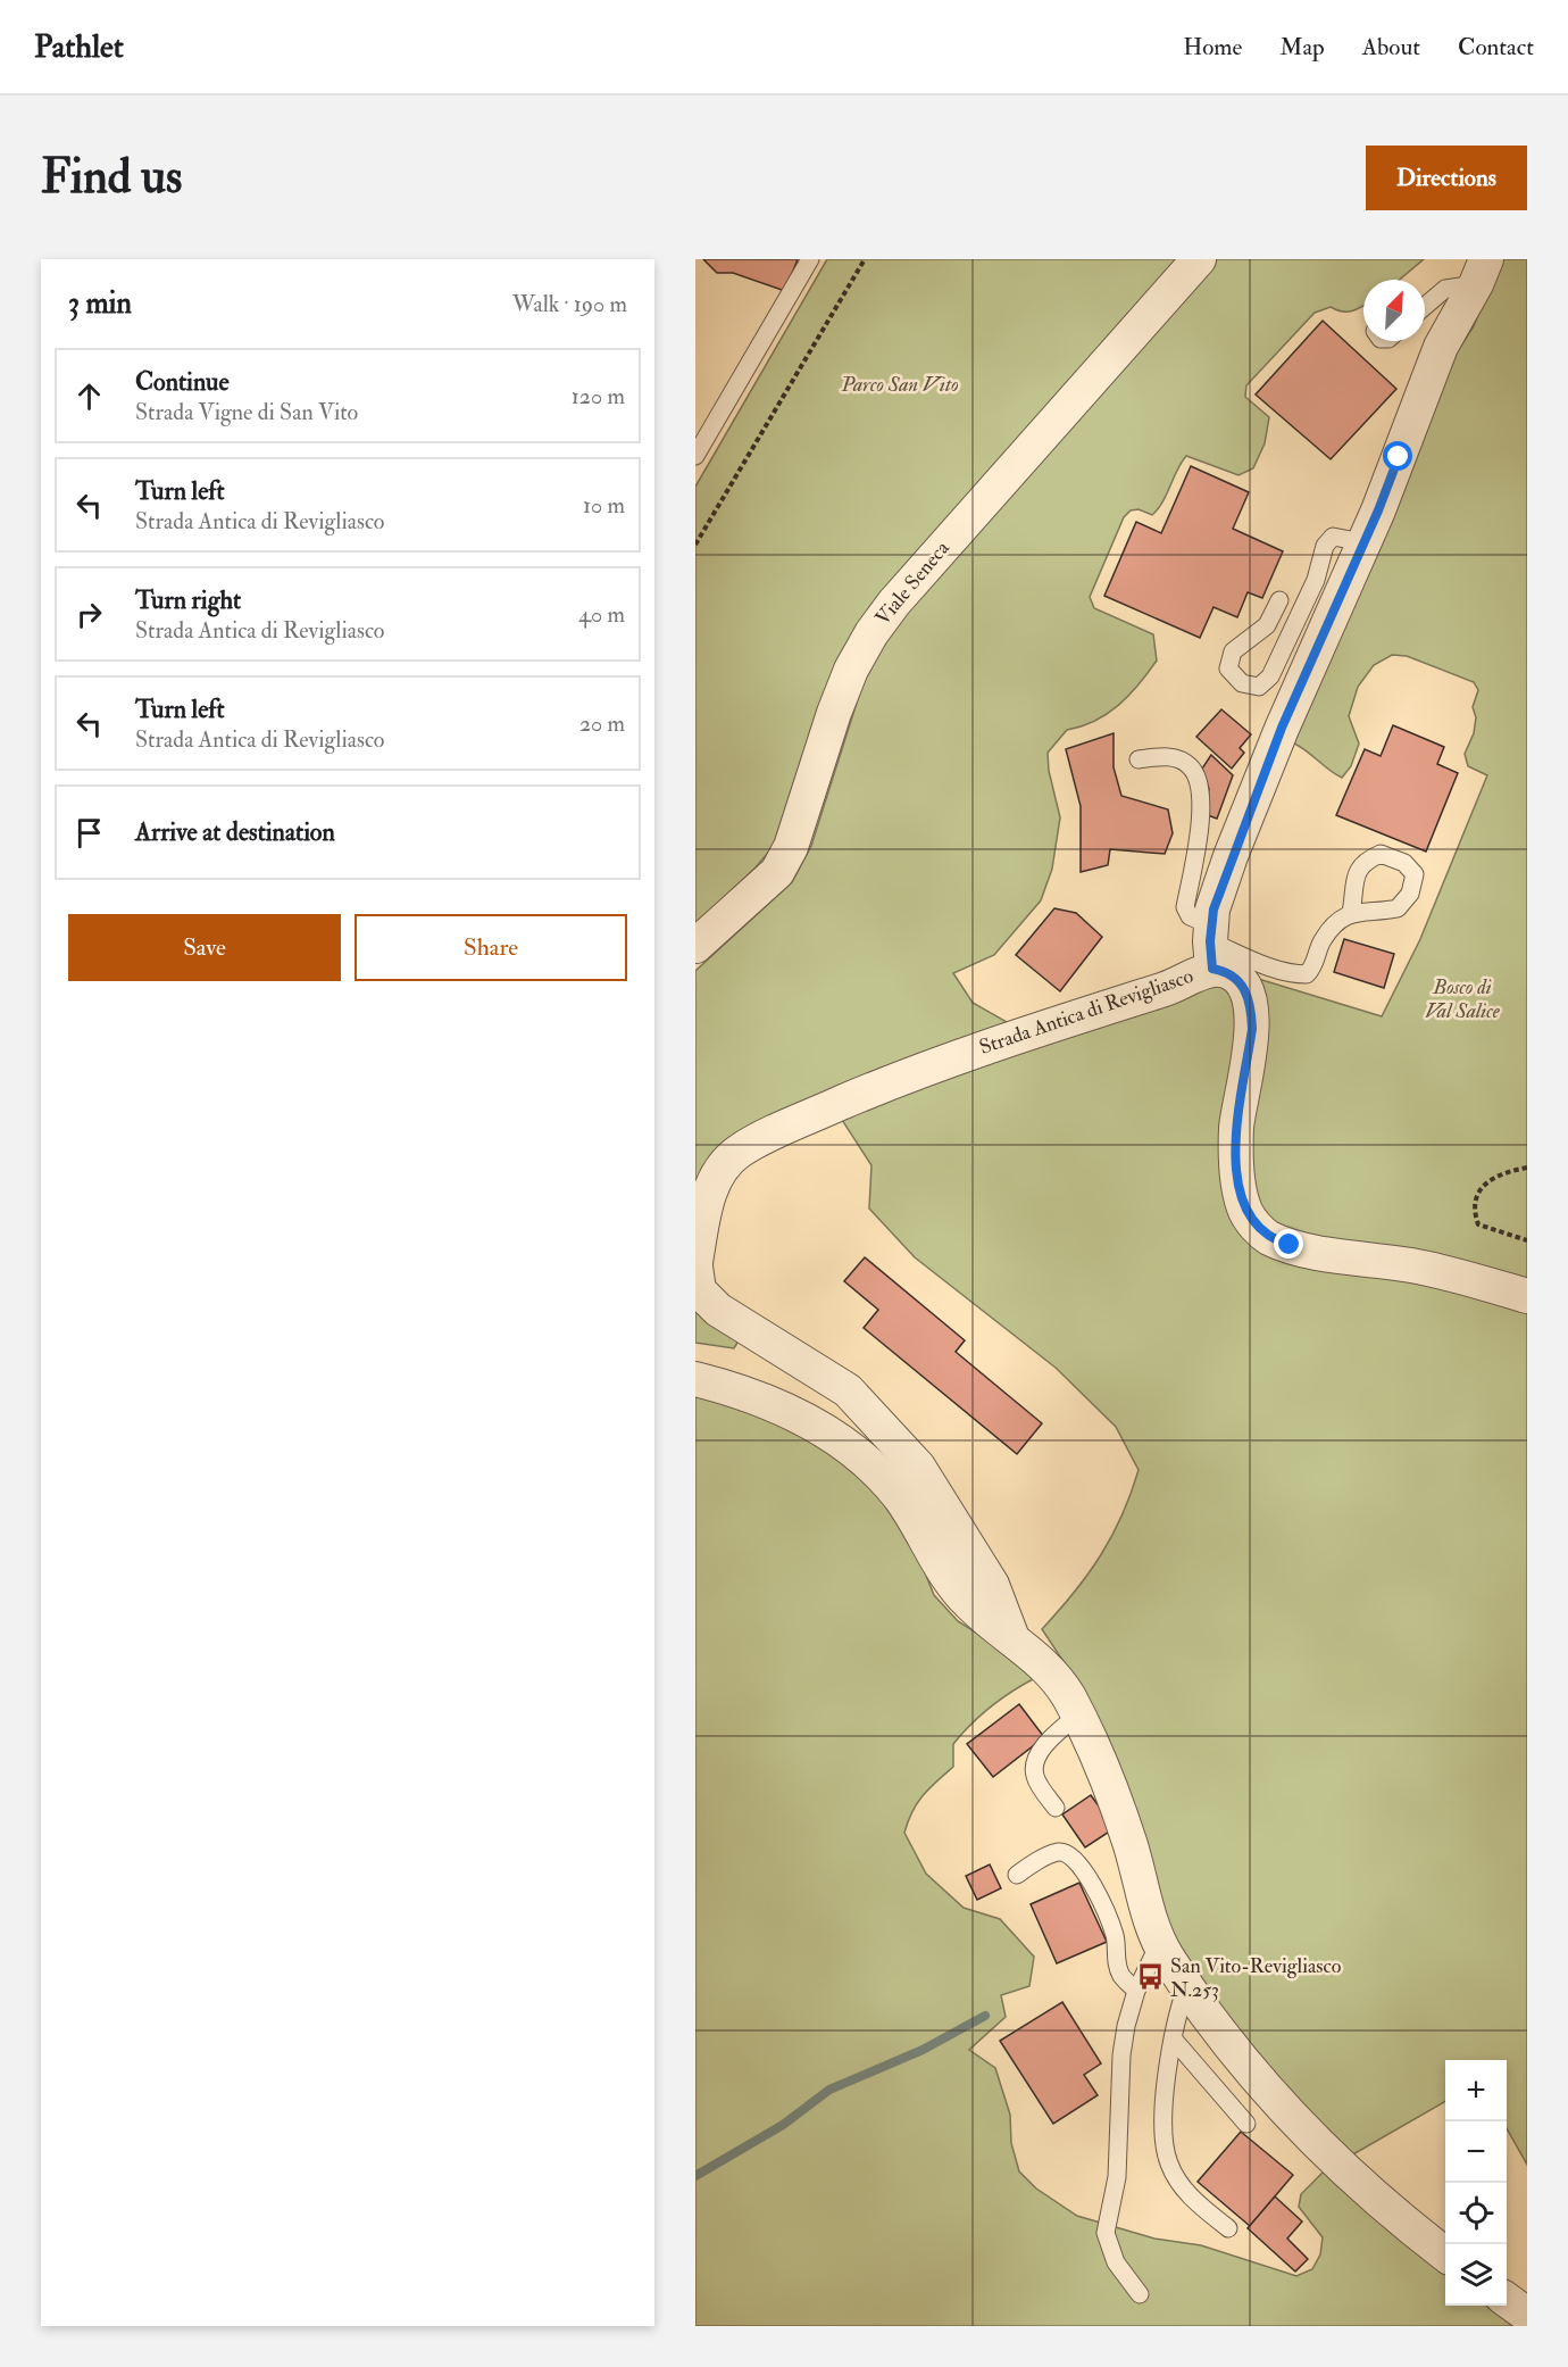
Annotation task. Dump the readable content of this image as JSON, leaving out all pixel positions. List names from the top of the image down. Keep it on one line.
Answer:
{"streets":{"street":["Viale Seneca","Strada Antica di Revigliasco"]},"parks":["Parco San Vito","Bosco di Val Salice"],"places":{"bus stop":["San Vito-Revigliasco N.253"]},"north":"top right","page":{"header":"Pathlet","nav":["Home","Map","About","Contact"],"buttons":["Directions",["Save","Share"]],"title":"Find us","heading":["3 min","Walk · 190 m"],"list":[["Continue","Strada Vigne di San Vito","120 m"],["Turn left","Strada Antica di Revigliasco","10 m"],["Turn right","Strada Antica di Revigliasco","40 m"],["Turn left","Strada Antica di Revigliasco","20 m"],"Arrive at destination"],"map_buttons":["+","−"]}}
